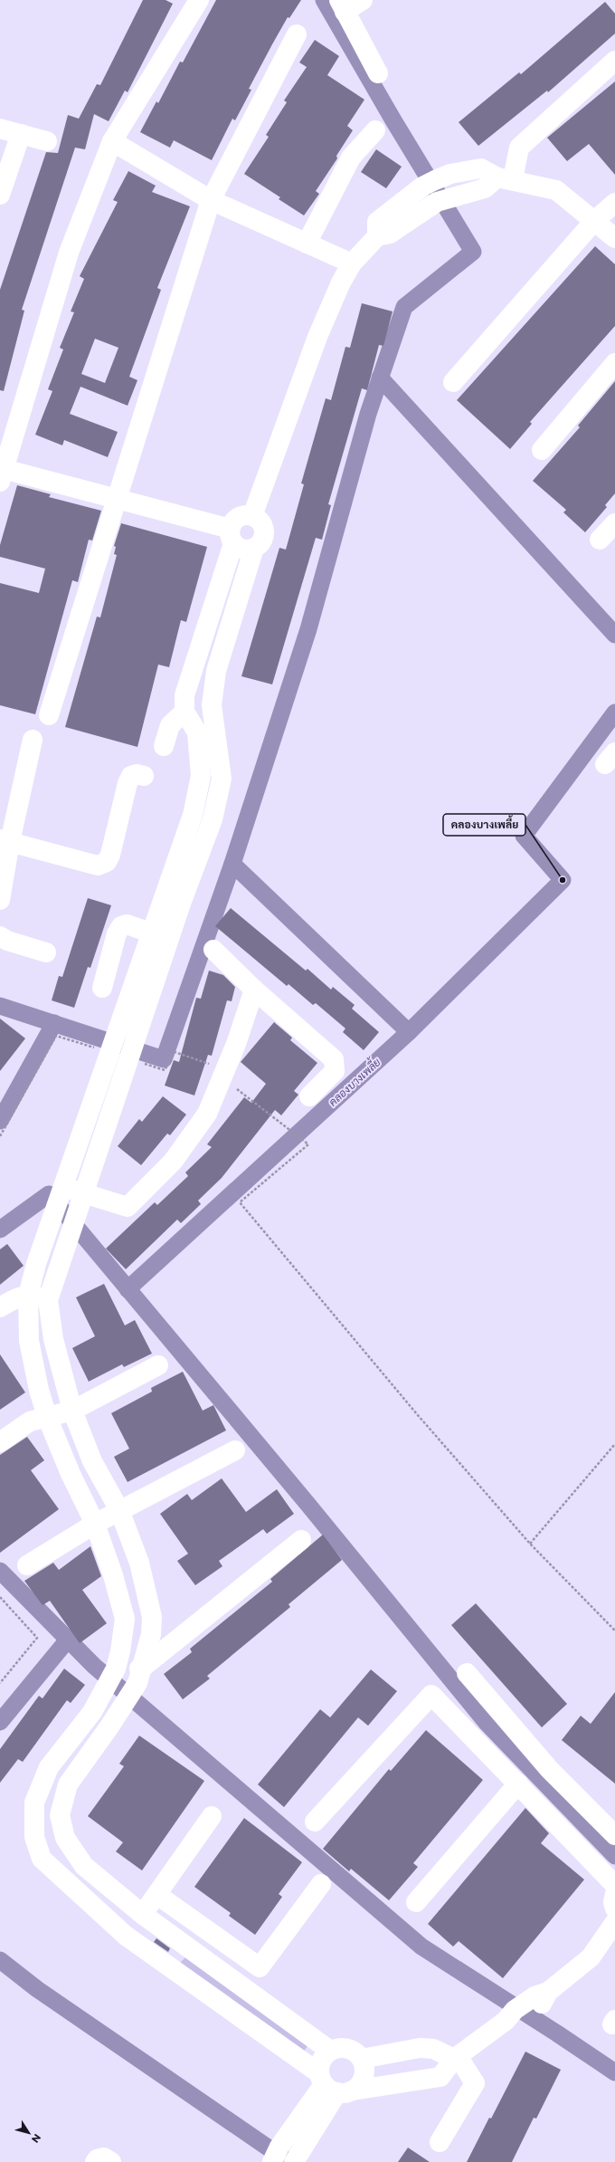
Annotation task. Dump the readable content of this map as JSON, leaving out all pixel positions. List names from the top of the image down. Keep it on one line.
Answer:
{"water":["คลองบางเพลี้ย"],"places":["คลองบางเพลี้ย"],"north":"bottom right"}
